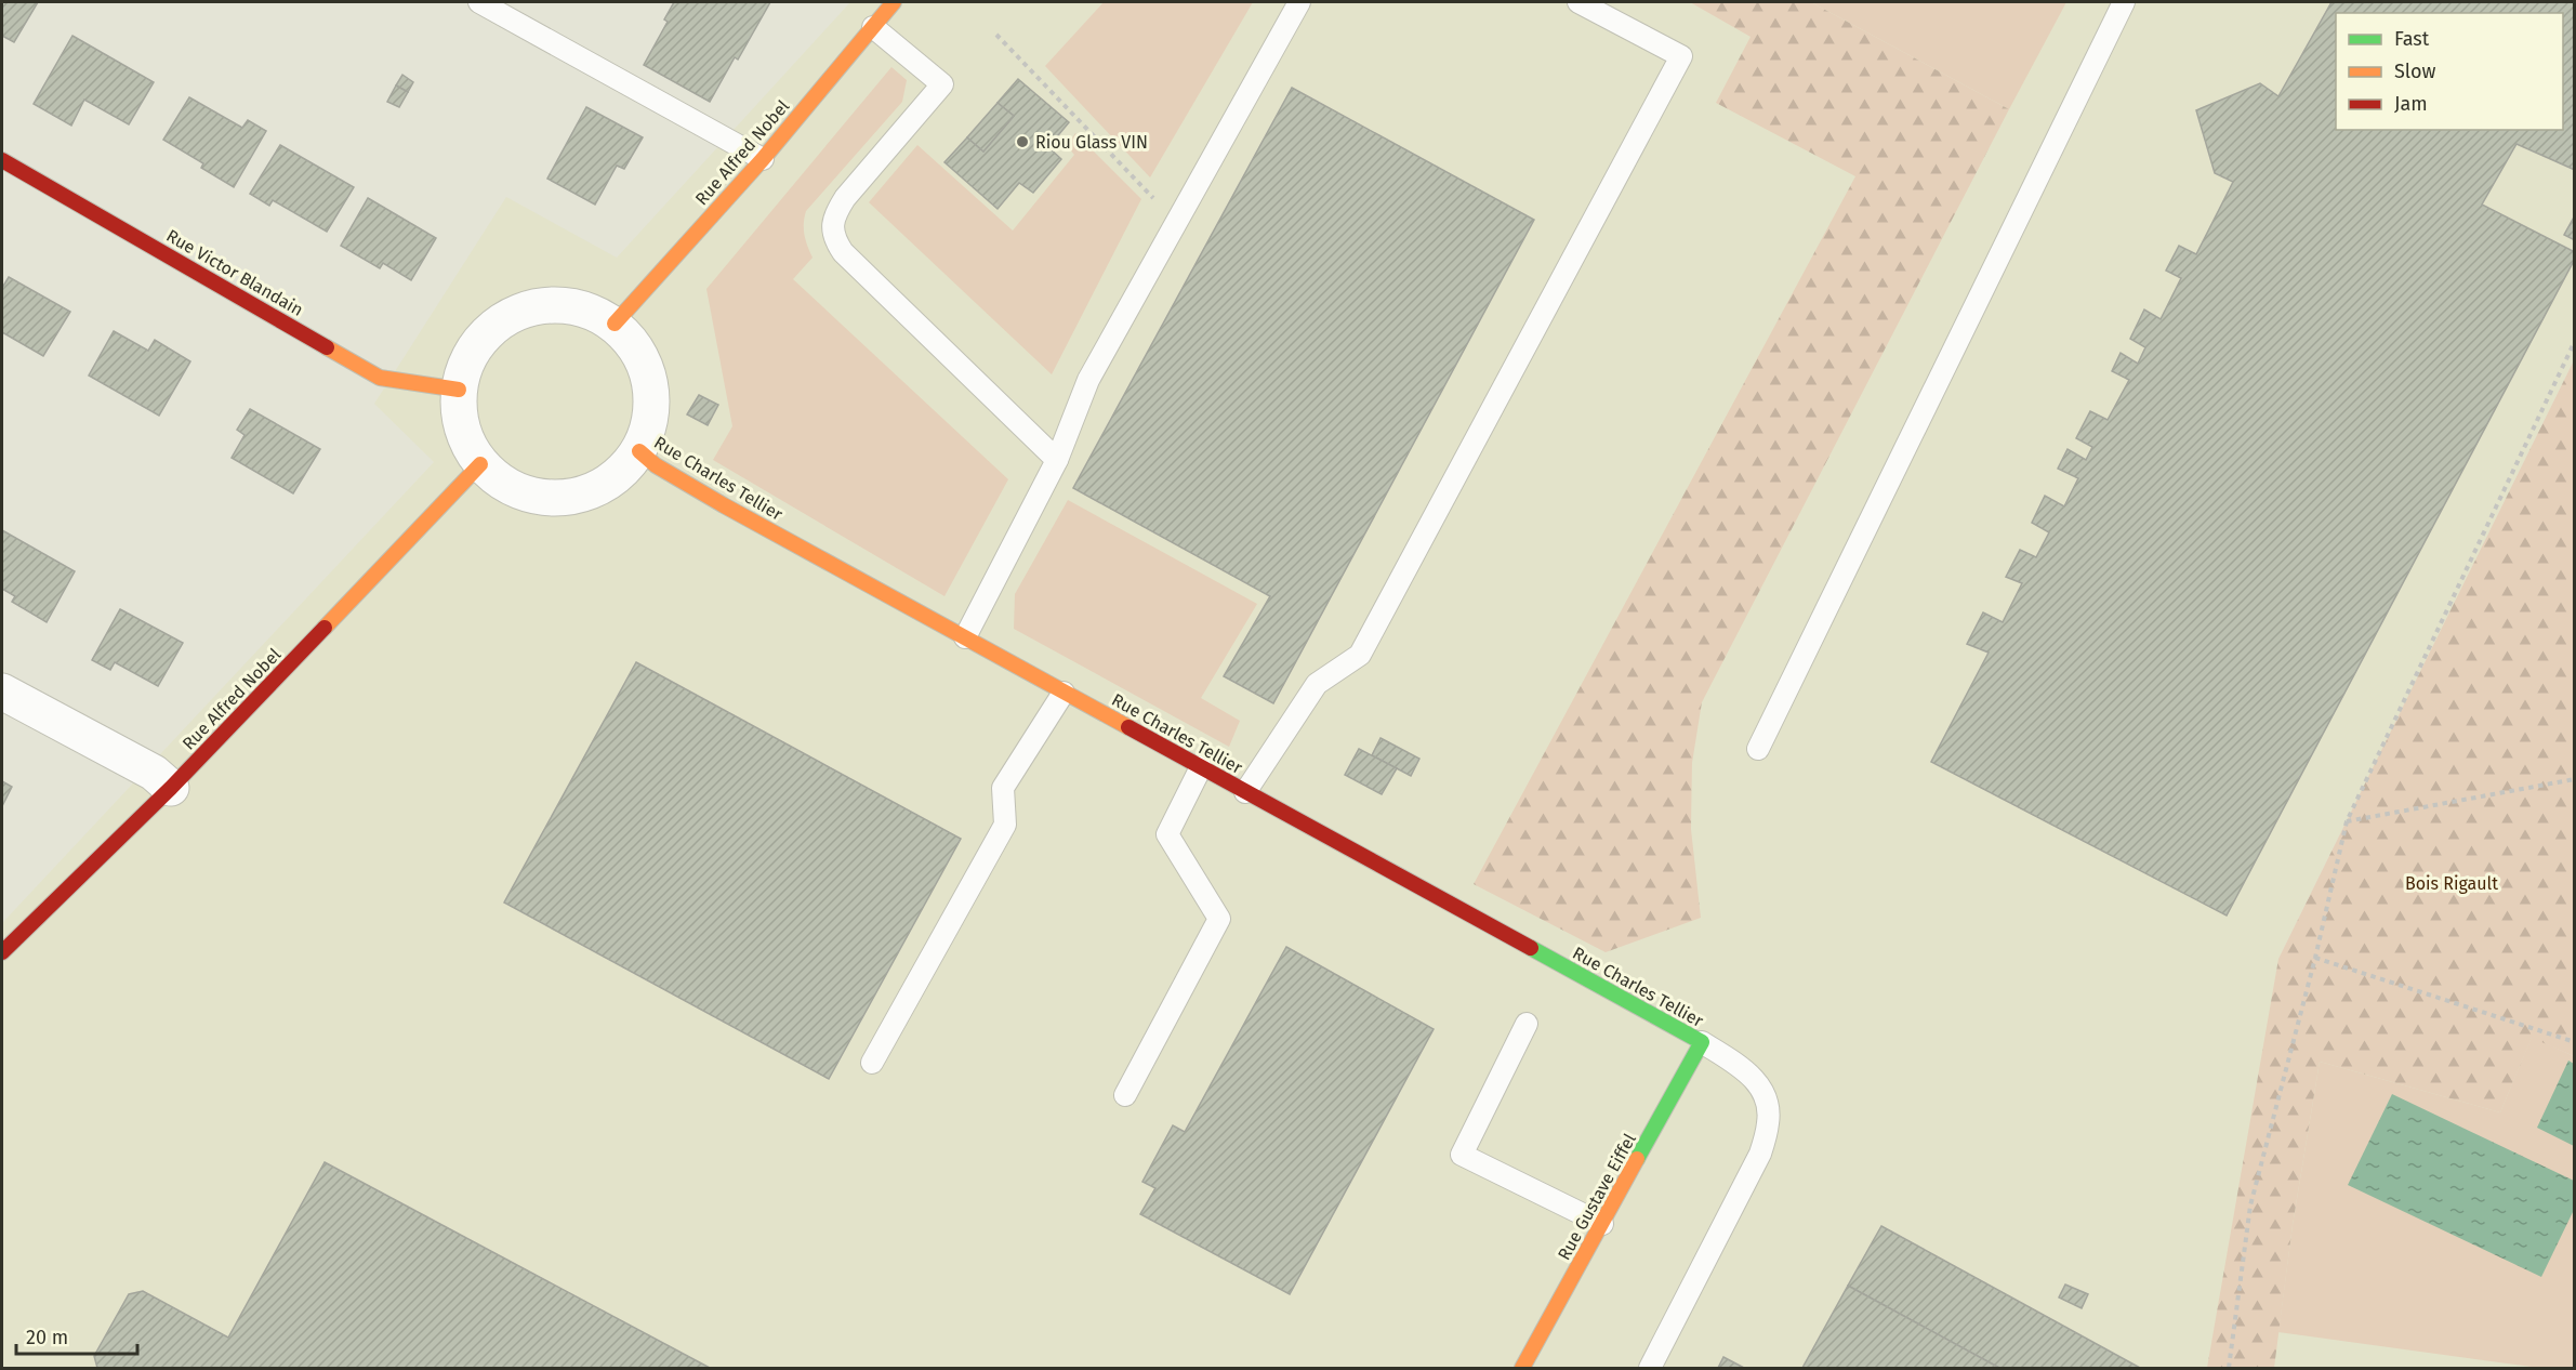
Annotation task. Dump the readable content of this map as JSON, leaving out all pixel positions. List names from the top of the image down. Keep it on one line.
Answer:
{"streets":{"street":["Rue Alfred Nobel","Rue Victor Blandain","Rue Charles Tellier","Rue Gustave Eiffel"]},"crossings":[["Rue Alfred Nobel","Rue Victor Blandain"],["Rue Alfred Nobel","Rue Charles Tellier"],["Rue Victor Blandain","Rue Charles Tellier"],["Rue Charles Tellier","Rue Gustave Eiffel"]],"parks":["Bois Rigault"],"places":["Riou Glass VIN"],"legend":["Fast","Slow","Jam"],"scale_bar":"20 m"}
